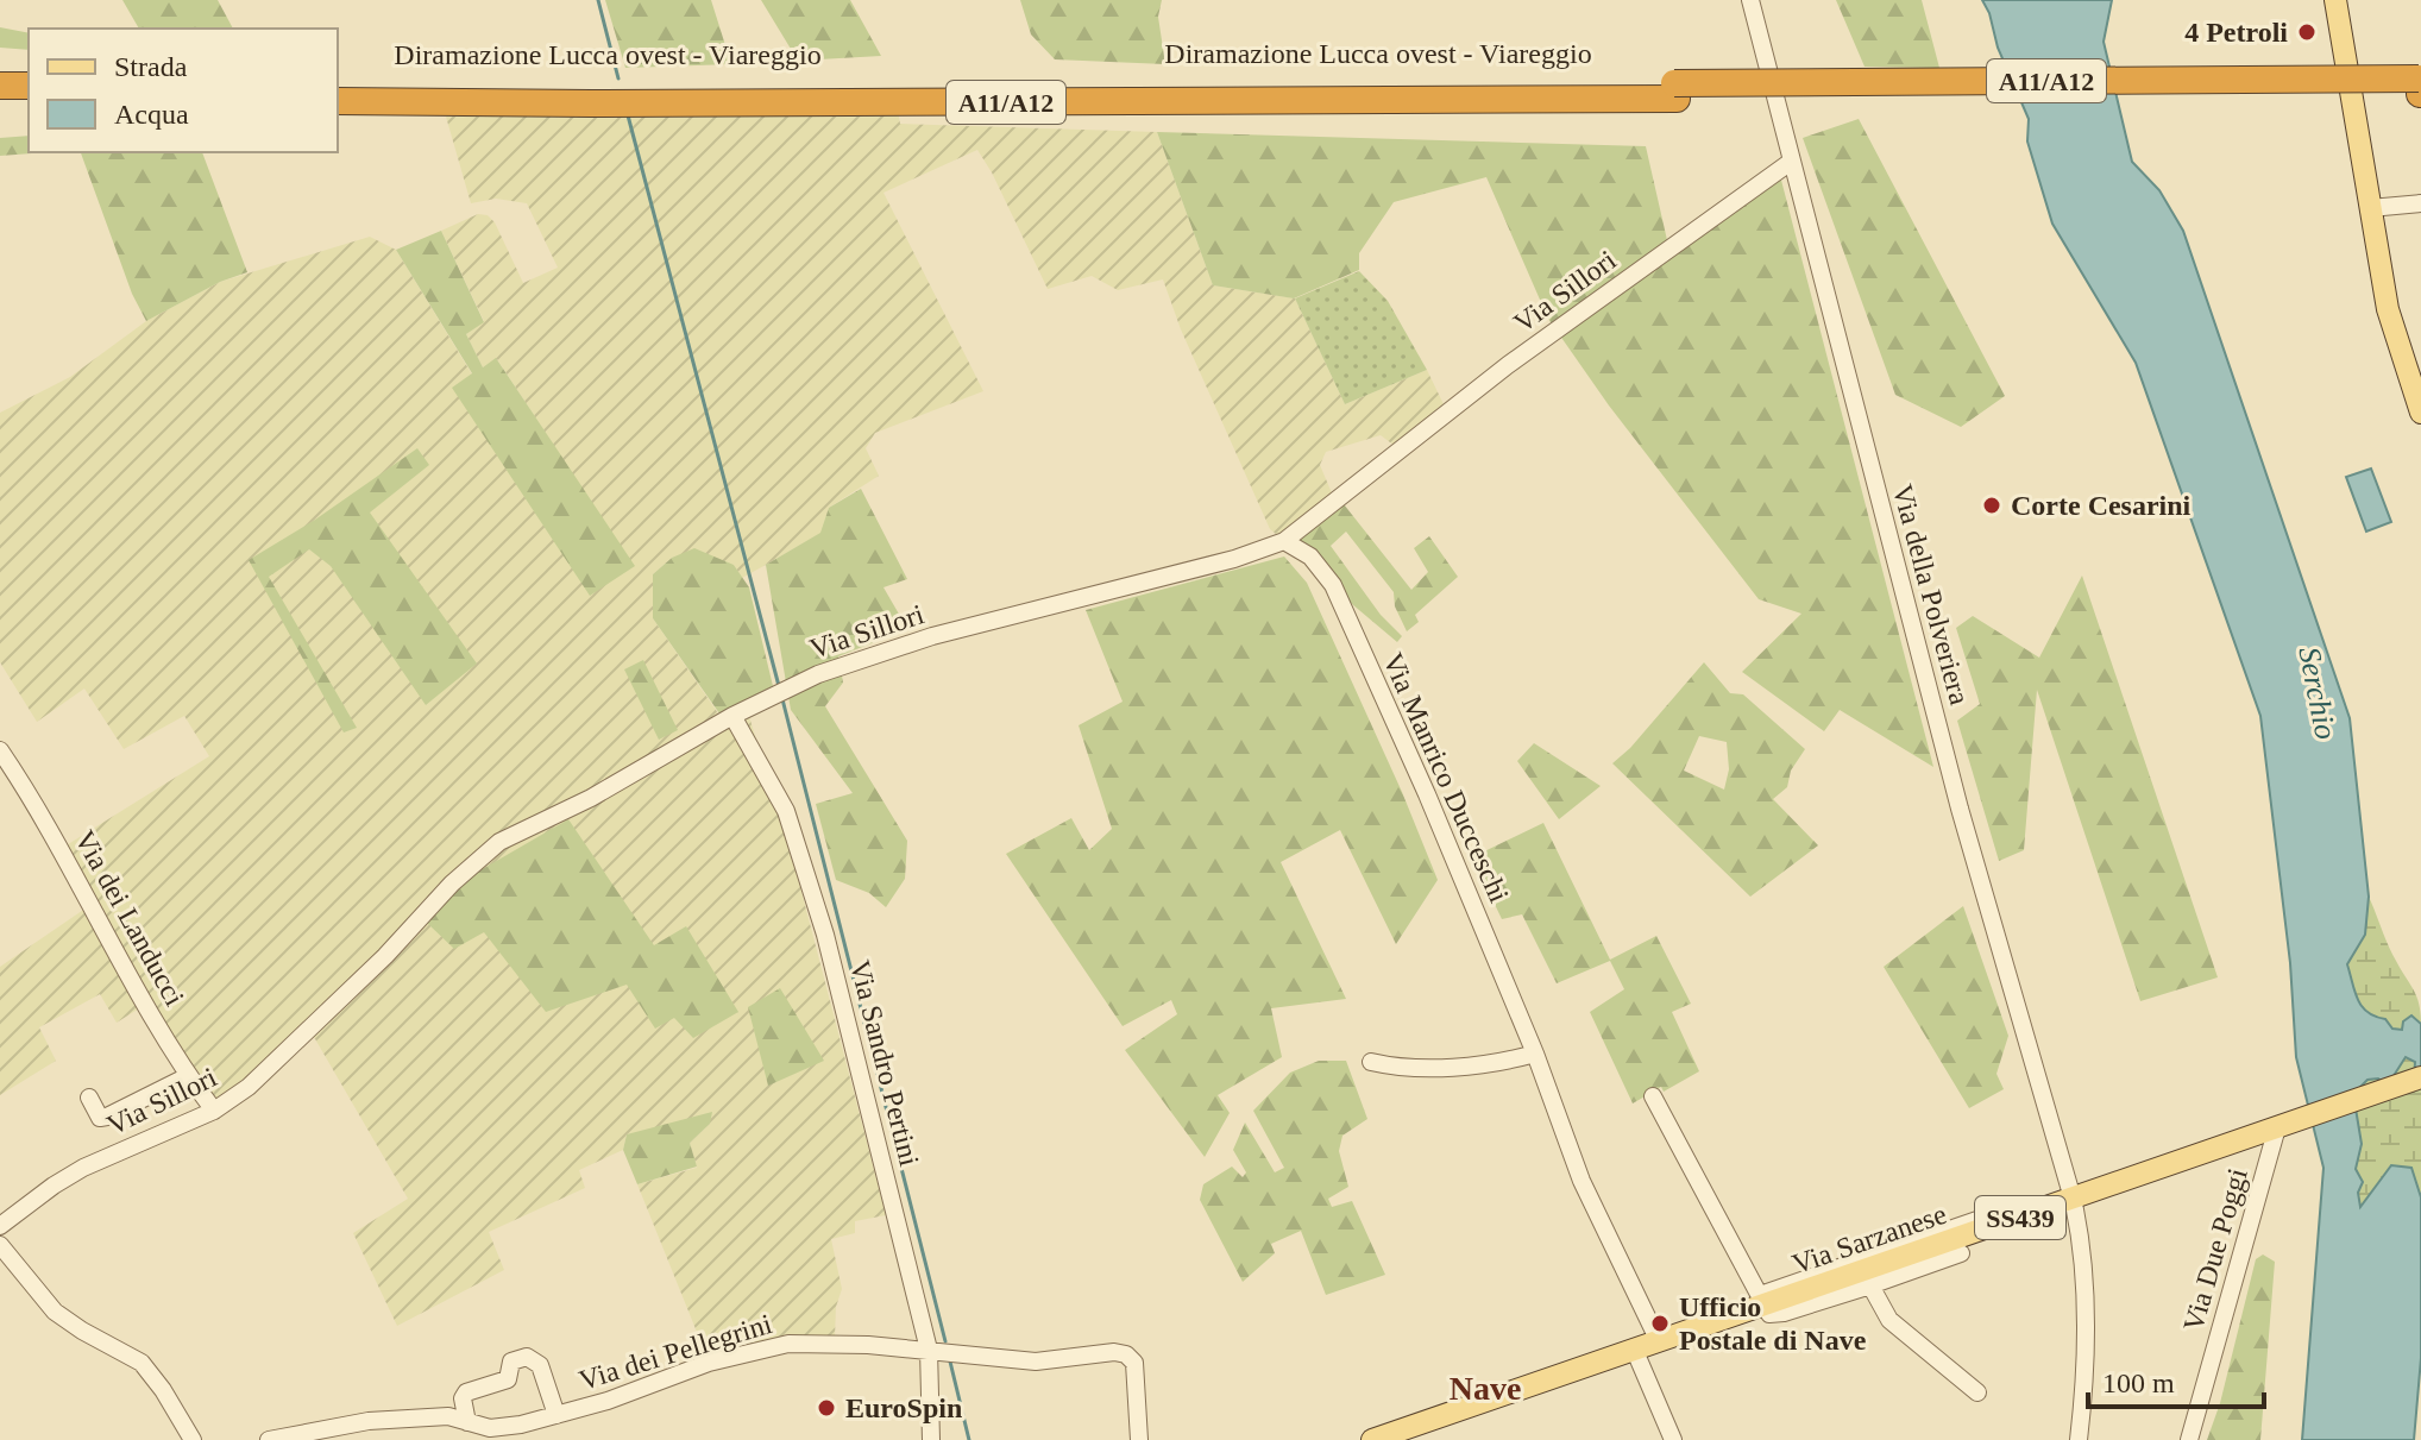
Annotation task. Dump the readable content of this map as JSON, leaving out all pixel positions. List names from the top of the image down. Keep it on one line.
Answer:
{"streets":{"highway":["Diramazione Lucca ovest - Viareggio","A11/A12"],"main road":["SS439","Via Sarzanese"],"street":["Via Sillori","Via della Polveriera","Via Manrico Ducceschi","Via dei Landucci","Via Sandro Pertini","Via Due Poggi","Via dei Pellegrini"]},"crossings":[["Via Sillori","Via della Polveriera"],["Via Sillori","Via Manrico Ducceschi"],["Via Sillori","Via dei Landucci"],["Via Sillori","Via Sandro Pertini"],["Via della Polveriera","Via Sarzanese"],["Via Manrico Ducceschi","Via Sarzanese"],["Via Sandro Pertini","Via dei Pellegrini"],["SS439","Via Sarzanese"],["SS439","Via Due Poggi"],["Via Sarzanese","Via Due Poggi"]],"districts":["Nave"],"water":["Serchio"],"places":["4 Petroli","Corte Cesarini","Ufficio Postale di Nave","EuroSpin"],"legend":["Strada","Acqua"],"scale_bar":"100 m"}
